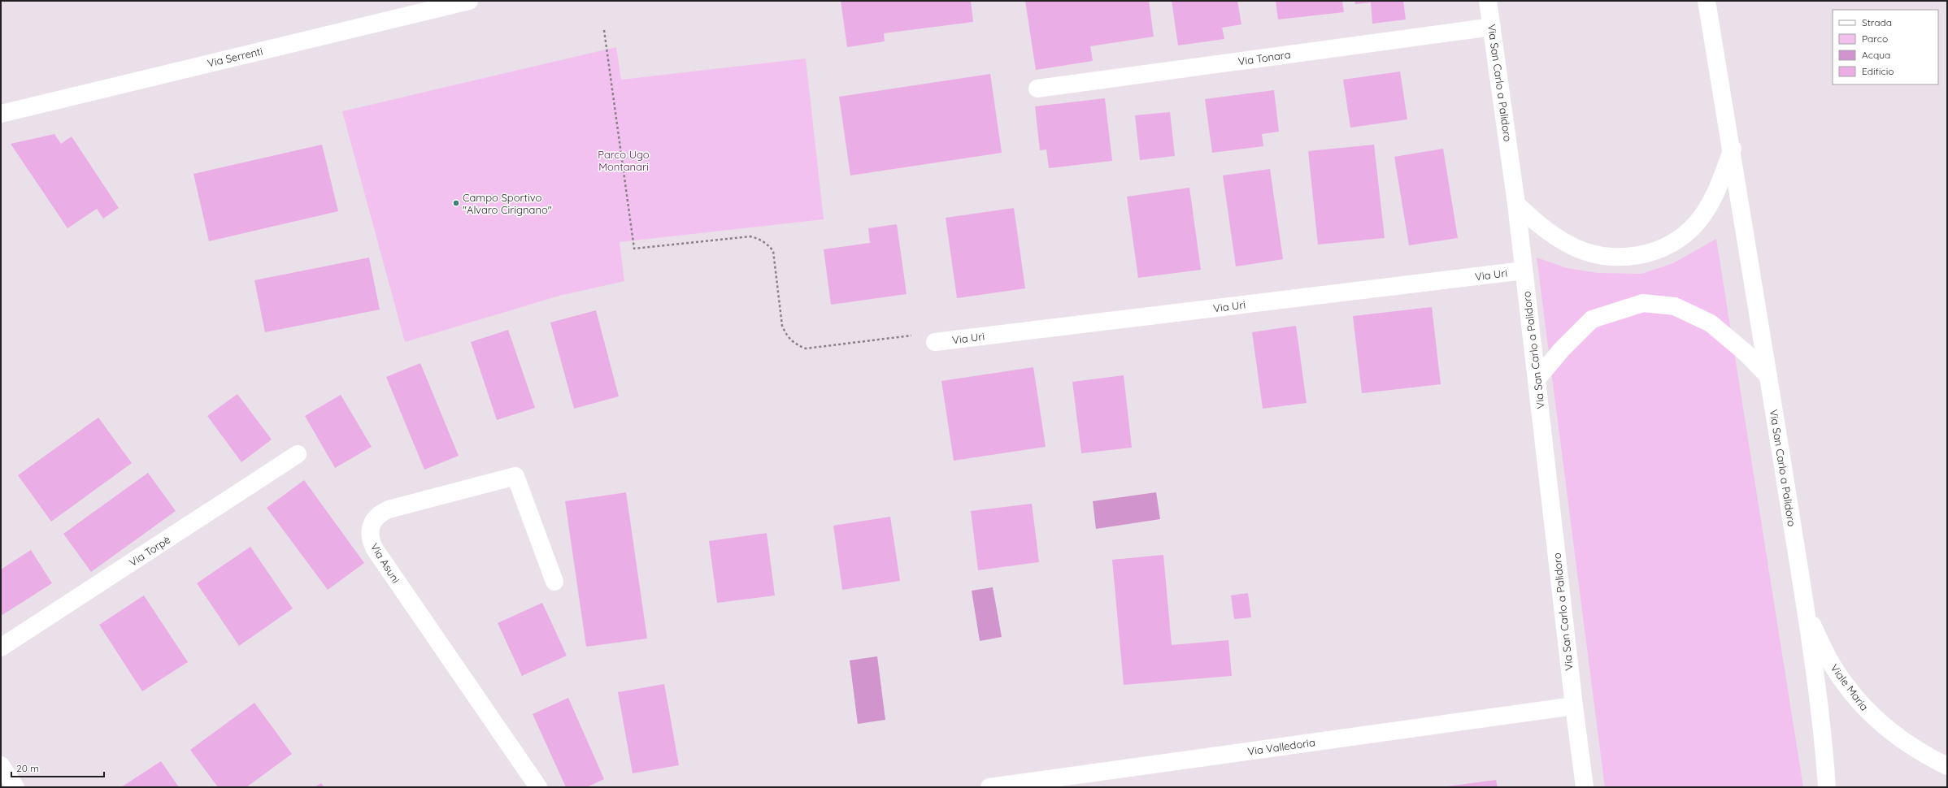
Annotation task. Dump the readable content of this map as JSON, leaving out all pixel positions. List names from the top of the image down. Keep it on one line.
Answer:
{"streets":{"street":["Via Serrenti","Via Tonara","Via San Carlo a Palidoro","Via Uri","Via Torpè","Via Asuni","Viale Maria","Via Valledoria"]},"crossings":[["Via Tonara","Via San Carlo a Palidoro"],["Via San Carlo a Palidoro","Via Uri"],["Via San Carlo a Palidoro","Viale Maria"],["Via San Carlo a Palidoro","Via Valledoria"]],"parks":["Parco Ugo Montanari"],"places":["Campo Sportivo \"Alvaro Cirignano\""],"legend":["Strada","Parco","Acqua","Edificio"],"scale_bar":"20 m"}
